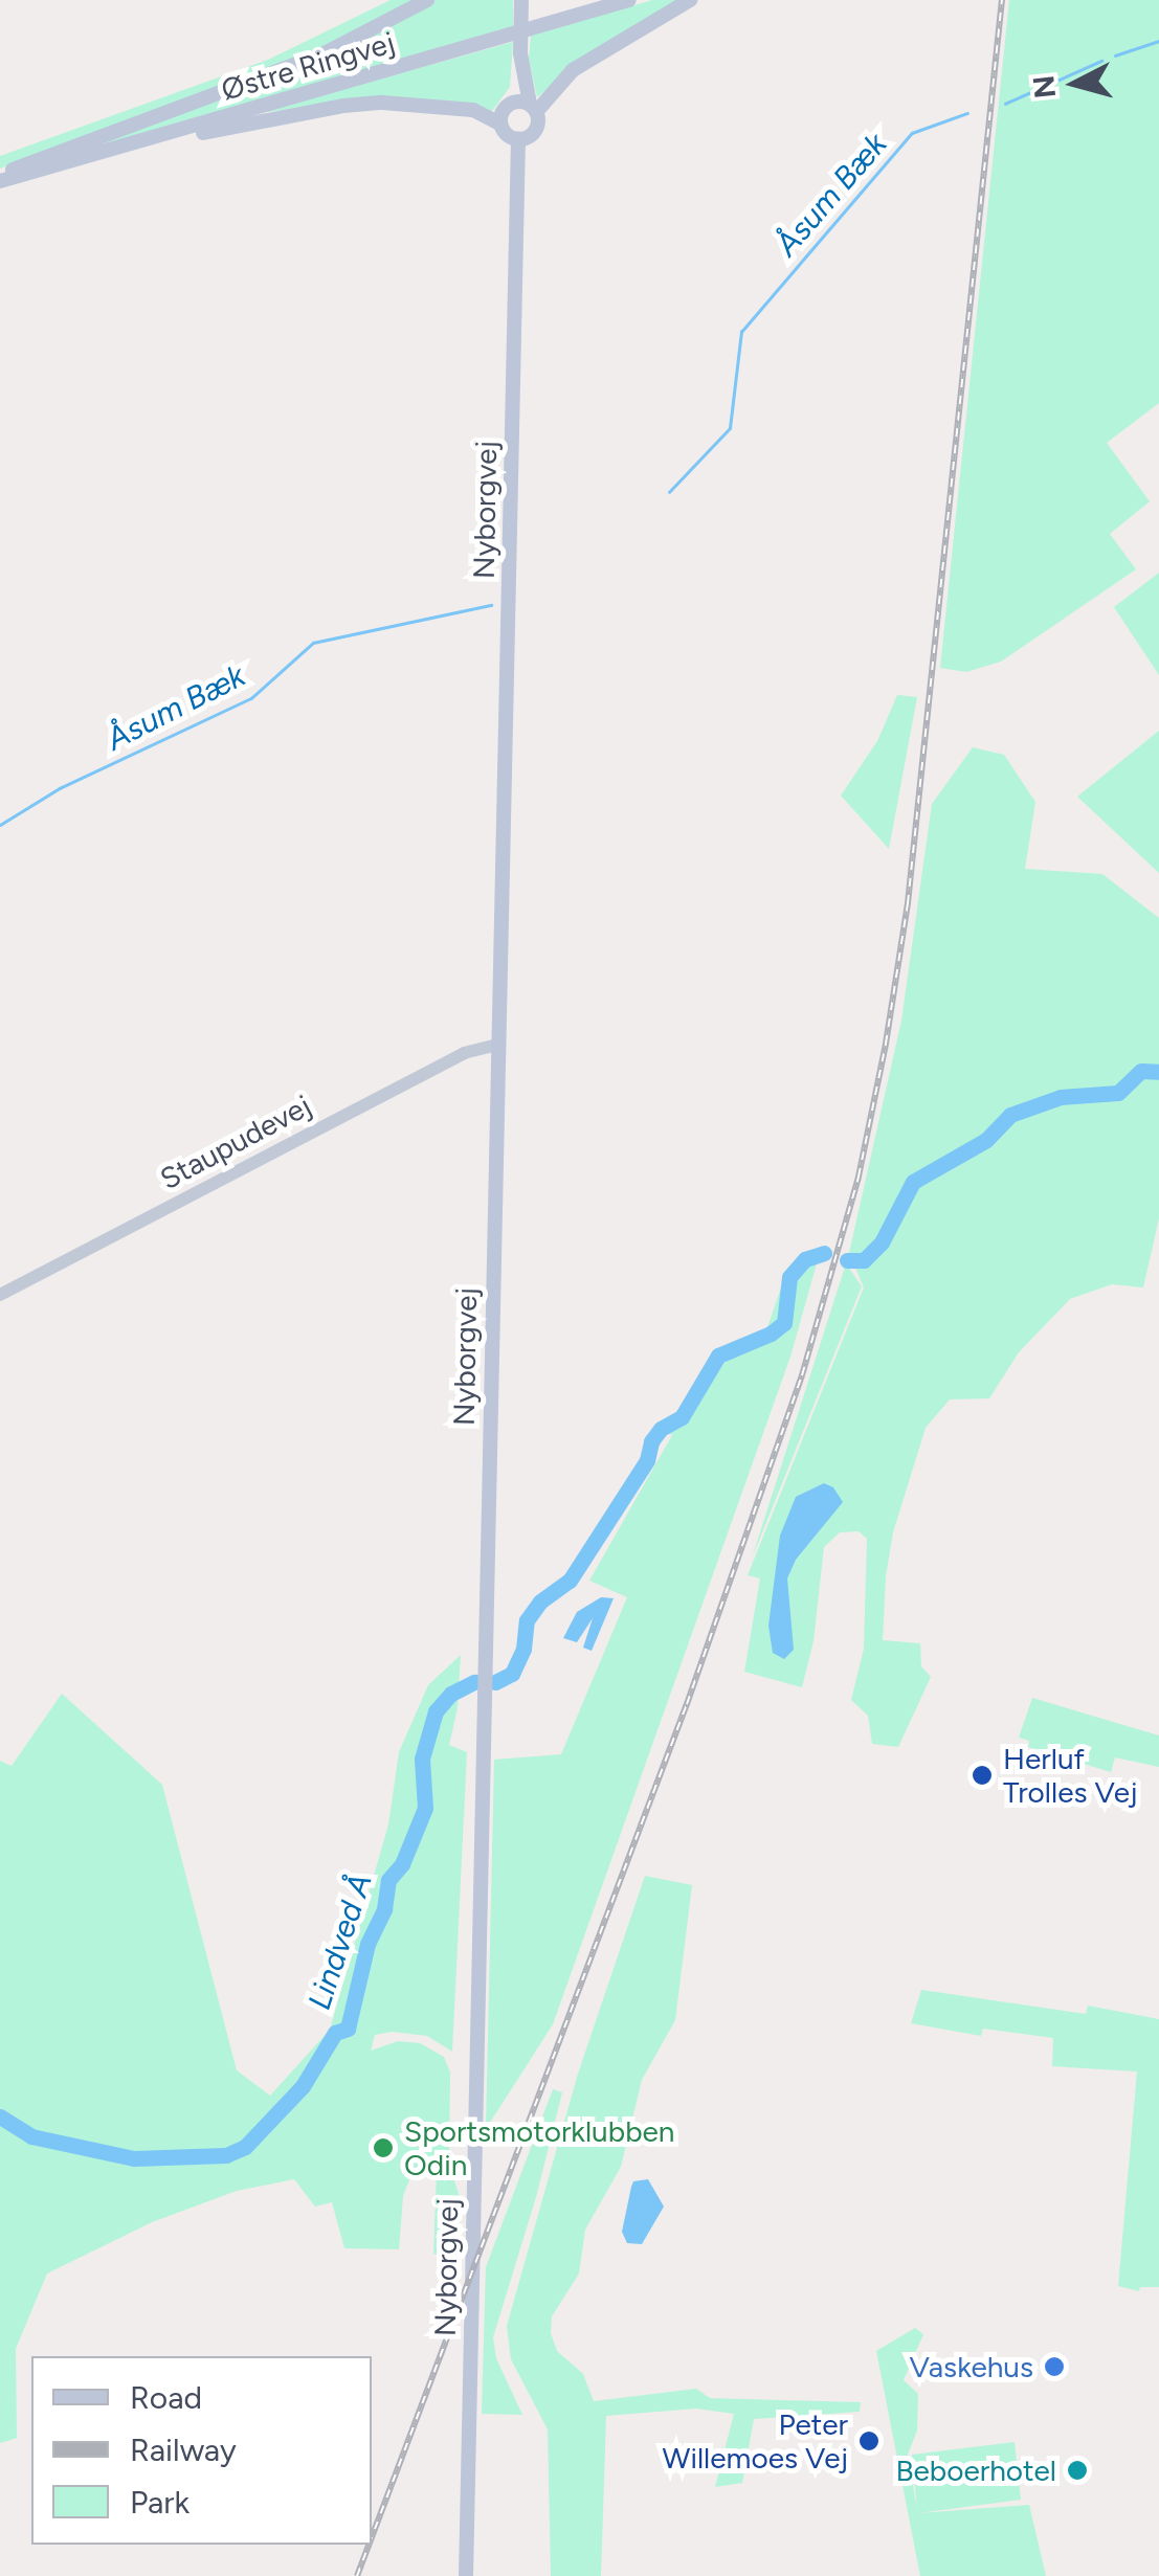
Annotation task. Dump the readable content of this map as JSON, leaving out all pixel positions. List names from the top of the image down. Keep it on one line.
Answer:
{"streets":{"main road":["Østre Ringvej","Nyborgvej"],"street":["Staupudevej"]},"crossings":[["Nyborgvej","Staupudevej"]],"water":["Åsum Bæk","Lindved Å"],"places":["Herluf Trolles Vej","Sportsmotorklubben Odin","Vaskehus","Peter Willemoes Vej","Beboerhotel"],"legend":["Road","Railway","Park"],"north":"left"}
